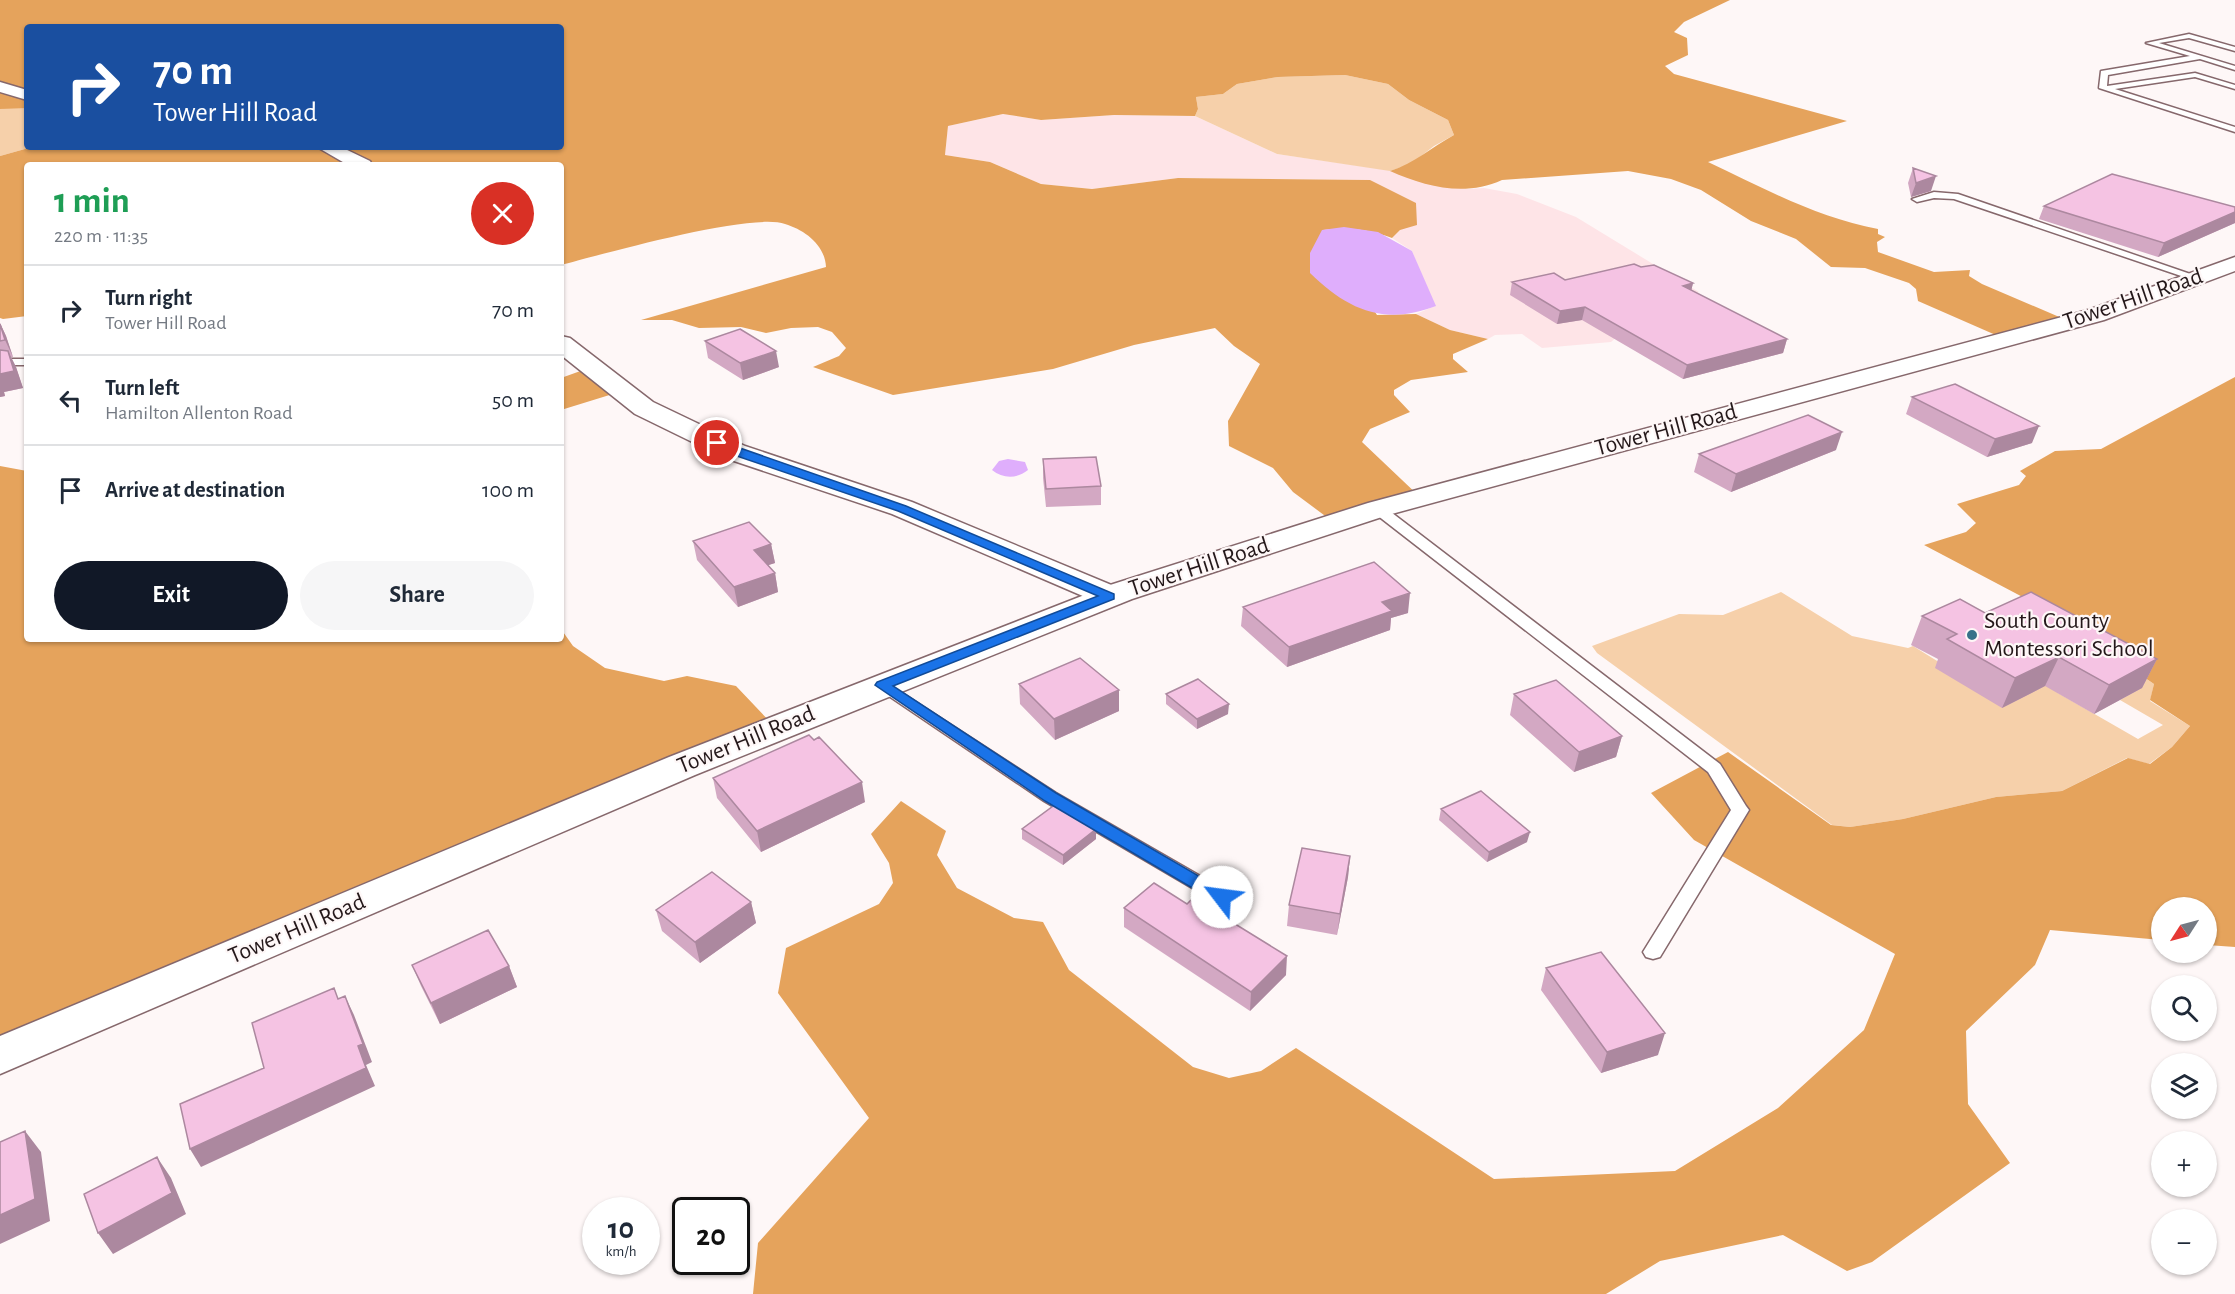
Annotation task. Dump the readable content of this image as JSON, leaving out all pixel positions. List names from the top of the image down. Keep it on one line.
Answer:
{"streets":{"main road":["Tower Hill Road"]},"places":["South County Montessori School"],"north":"bottom left","page":{"turn":["70 m","Tower Hill Road"],"heading":["1 min","220 m · 11:35"],"list":[{"name":"Turn right","note":"Tower Hill Road","value":"70 m"},{"name":"Turn left","note":"Hamilton Allenton Road","value":"50 m"},{"name":"Arrive at destination","value":"100 m"}],"buttons":["Exit","Share"],"map_buttons":["+","−"],"speed":"10 km/h","limit":"20"}}
